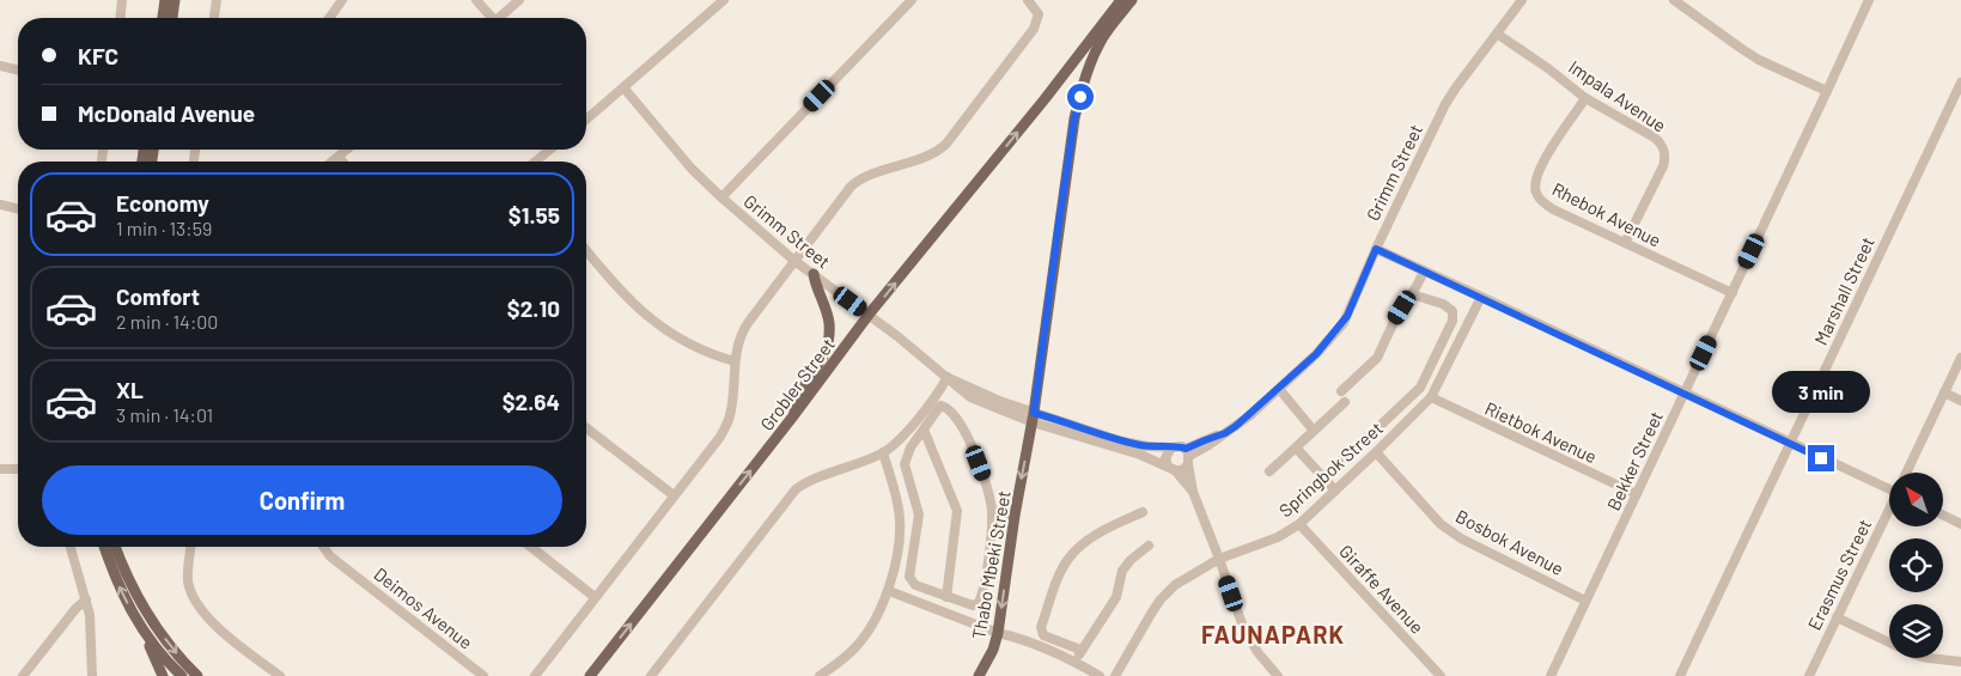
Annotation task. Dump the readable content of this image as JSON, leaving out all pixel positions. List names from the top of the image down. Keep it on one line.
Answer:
{"streets":{"main road":["Grobler Street","Thabo Mbeki Street"],"street":["Impala Avenue","Grimm Street","Rhebok Avenue","Marshall Street","Rietbok Avenue","Bekker Street","Springbok Street","Bosbok Avenue","Erasmus Street","Giraffe Avenue","Deimos Avenue"]},"crossings":[["Impala Avenue","Grimm Street"],["Impala Avenue","Rhebok Avenue"],["Grimm Street","Grobler Street"],["Grimm Street","Thabo Mbeki Street"],["Rhebok Avenue","Bekker Street"],["Rietbok Avenue","Bekker Street"],["Rietbok Avenue","Springbok Street"],["Bekker Street","Bosbok Avenue"],["Springbok Street","Bosbok Avenue"],["Springbok Street","Giraffe Avenue"]],"districts":["FAUNAPARK"],"north":"top left","page":{"banner":["KFC","McDonald Avenue"],"list":[{"name":"Economy","note":"1 min · 13:59","value":"$1.55"},{"name":"Comfort","note":"2 min · 14:00","value":"$2.10"},{"name":"XL","note":"3 min · 14:01","value":"$2.64"}],"bubble":"3 min","buttons":"Confirm"}}
